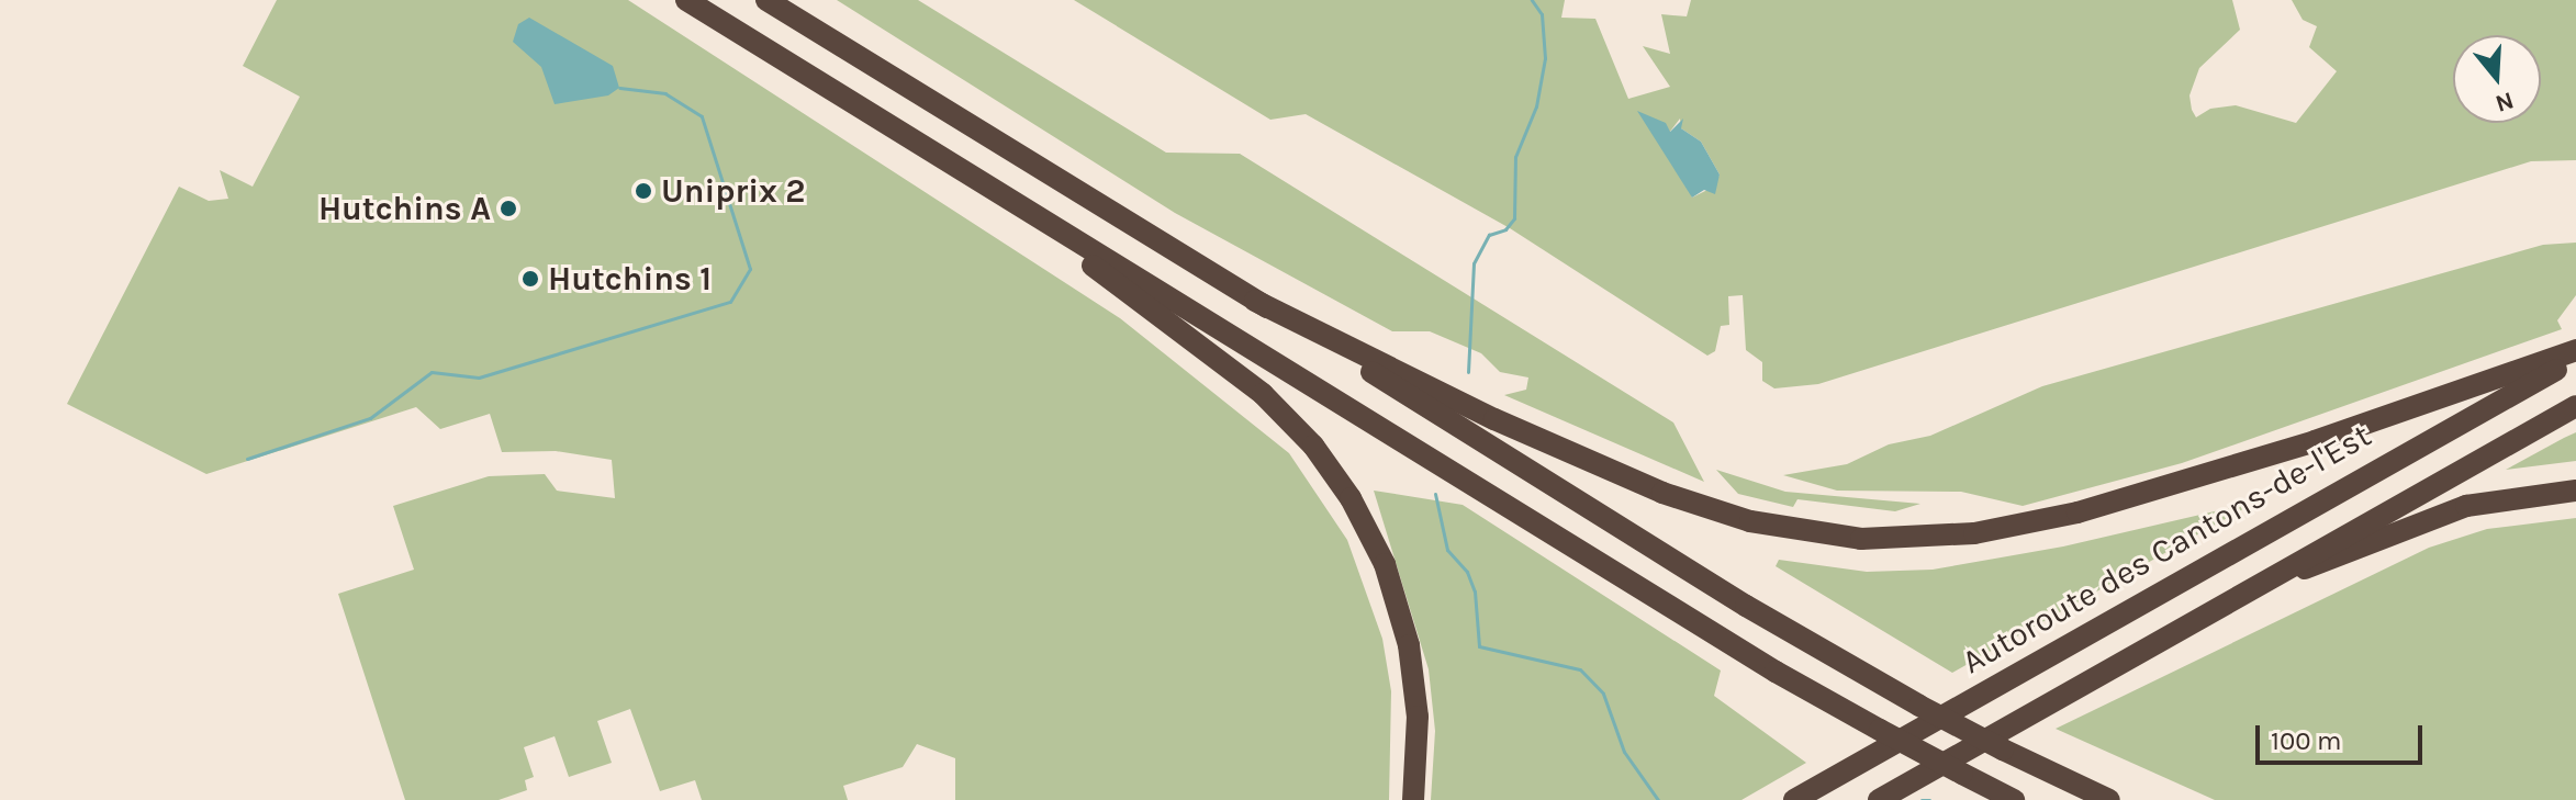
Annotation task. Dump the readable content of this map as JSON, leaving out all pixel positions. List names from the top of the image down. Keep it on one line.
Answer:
{"streets":{"highway":["Autoroute des Cantons-de-l'Est"]},"places":["Uniprix 2","Hutchins A","Hutchins 1"],"scale_bar":"100 m","north":"bottom"}
